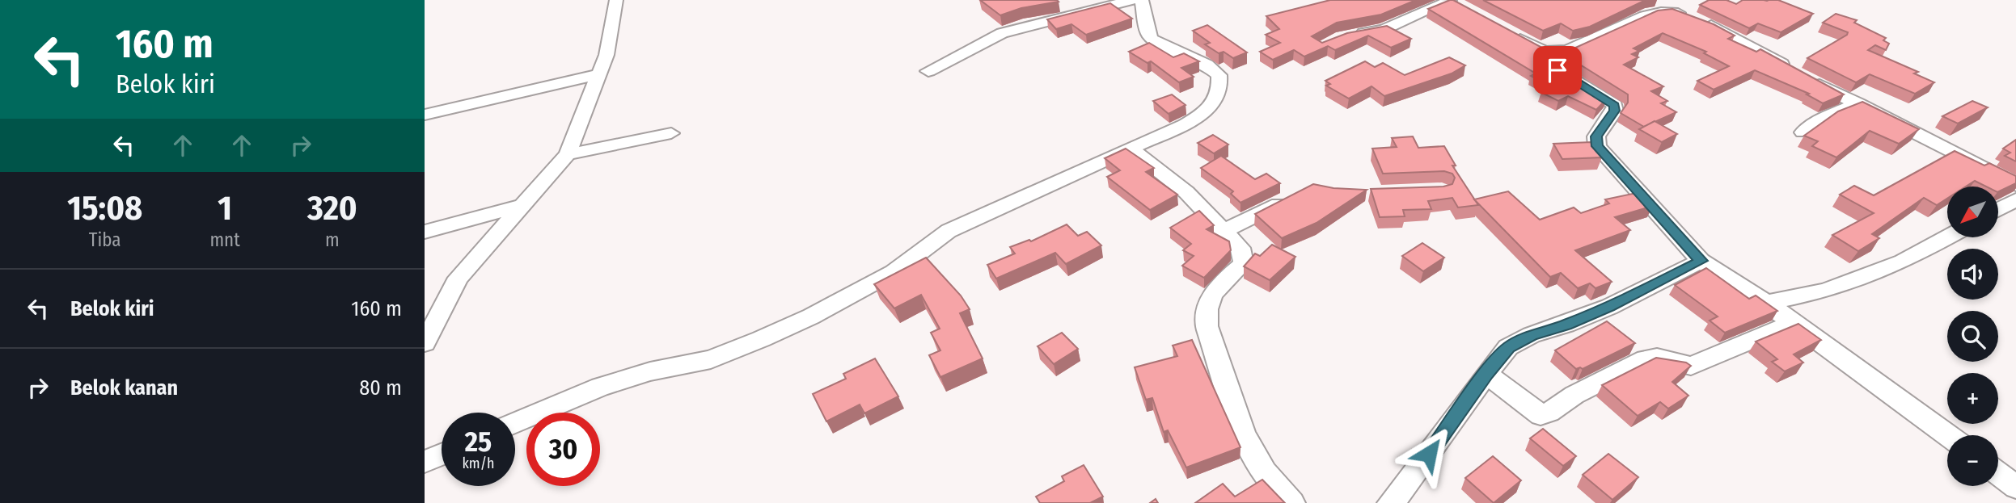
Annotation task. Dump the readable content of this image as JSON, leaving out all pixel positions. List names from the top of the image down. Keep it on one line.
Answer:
{"north":"bottom left","page":{"turn":["160 m","Belok kiri"],"eta":["15:08","Tiba","1","mnt","320","m"],"map_buttons":["+","−"],"list":[{"name":"Belok kiri","value":"160 m"},{"name":"Belok kanan","value":"80 m"}],"speed":"25 km/h","limit":"30"}}
